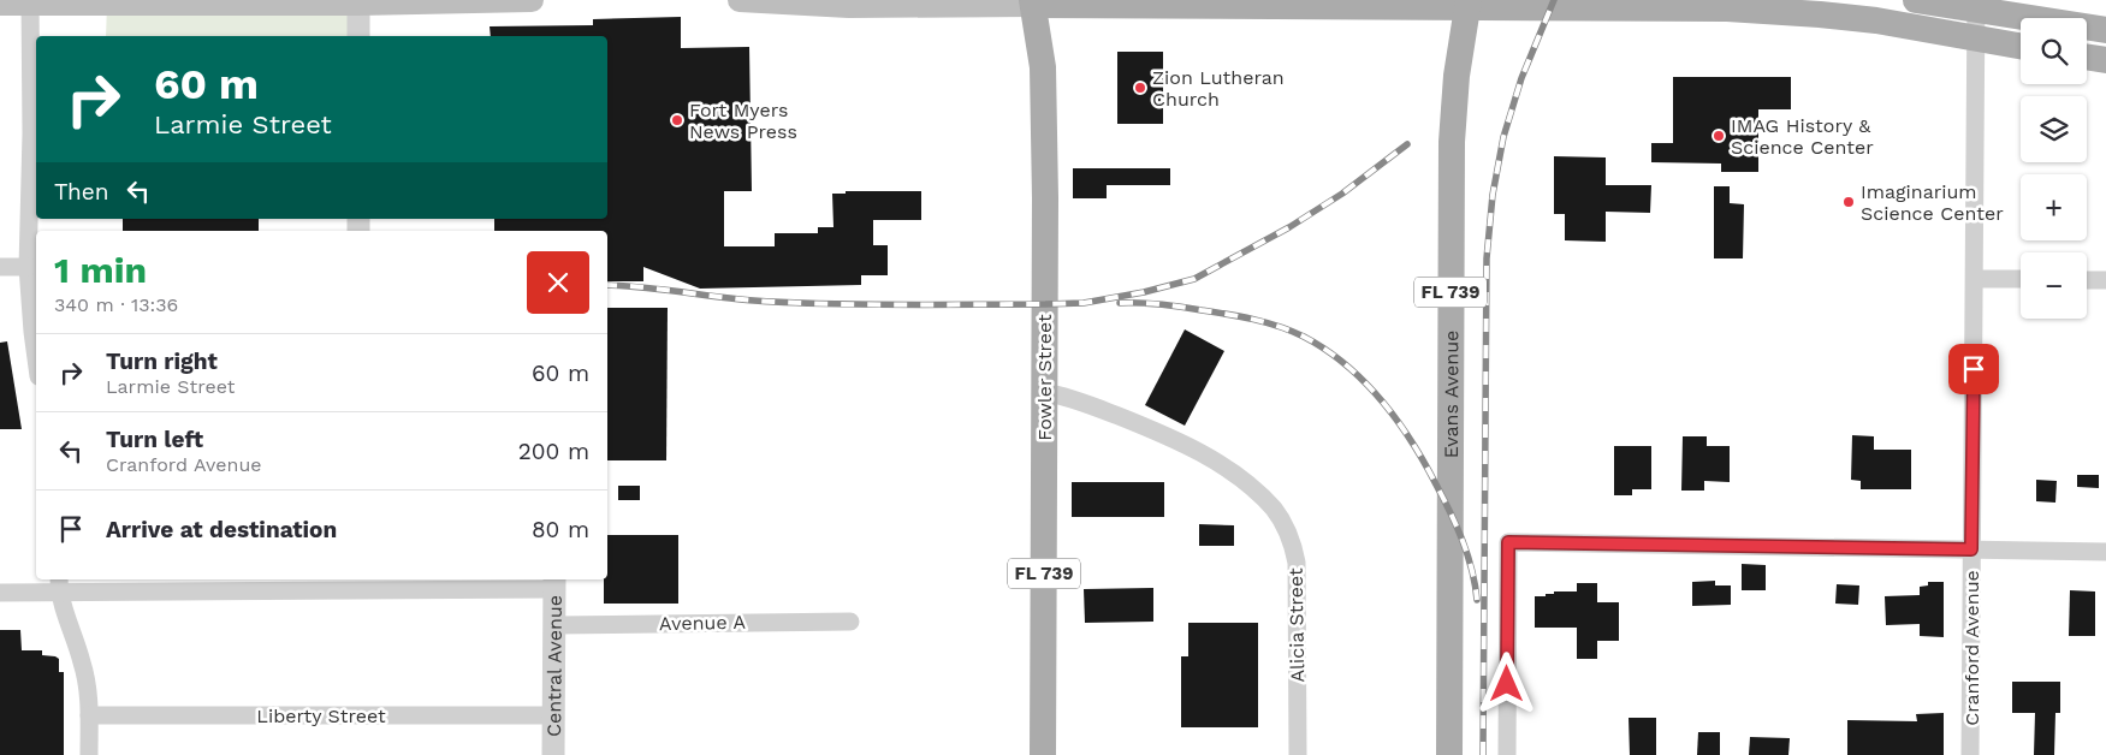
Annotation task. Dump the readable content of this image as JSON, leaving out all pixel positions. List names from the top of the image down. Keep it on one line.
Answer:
{"streets":{"main road":["FL 739","Fowler Street","Evans Avenue"],"street":["Avenue A","Alicia Street","Cranford Avenue","Central Avenue","Liberty Street"]},"crossings":[["Fowler Street","Alicia Street"],["Avenue A","Central Avenue"],["Central Avenue","Liberty Street"]],"places":["Zion Lutheran Church","Fort Myers News Press","IMAG History & Science Center","Imaginarium Science Center"],"page":{"map_buttons":["+","−"],"turn":["60 m","Larmie Street"],"then":"Then","heading":["1 min","340 m · 13:36"],"list":[{"name":"Turn right","note":"Larmie Street","value":"60 m"},{"name":"Turn left","note":"Cranford Avenue","value":"200 m"},{"name":"Arrive at destination","value":"80 m"}]}}
